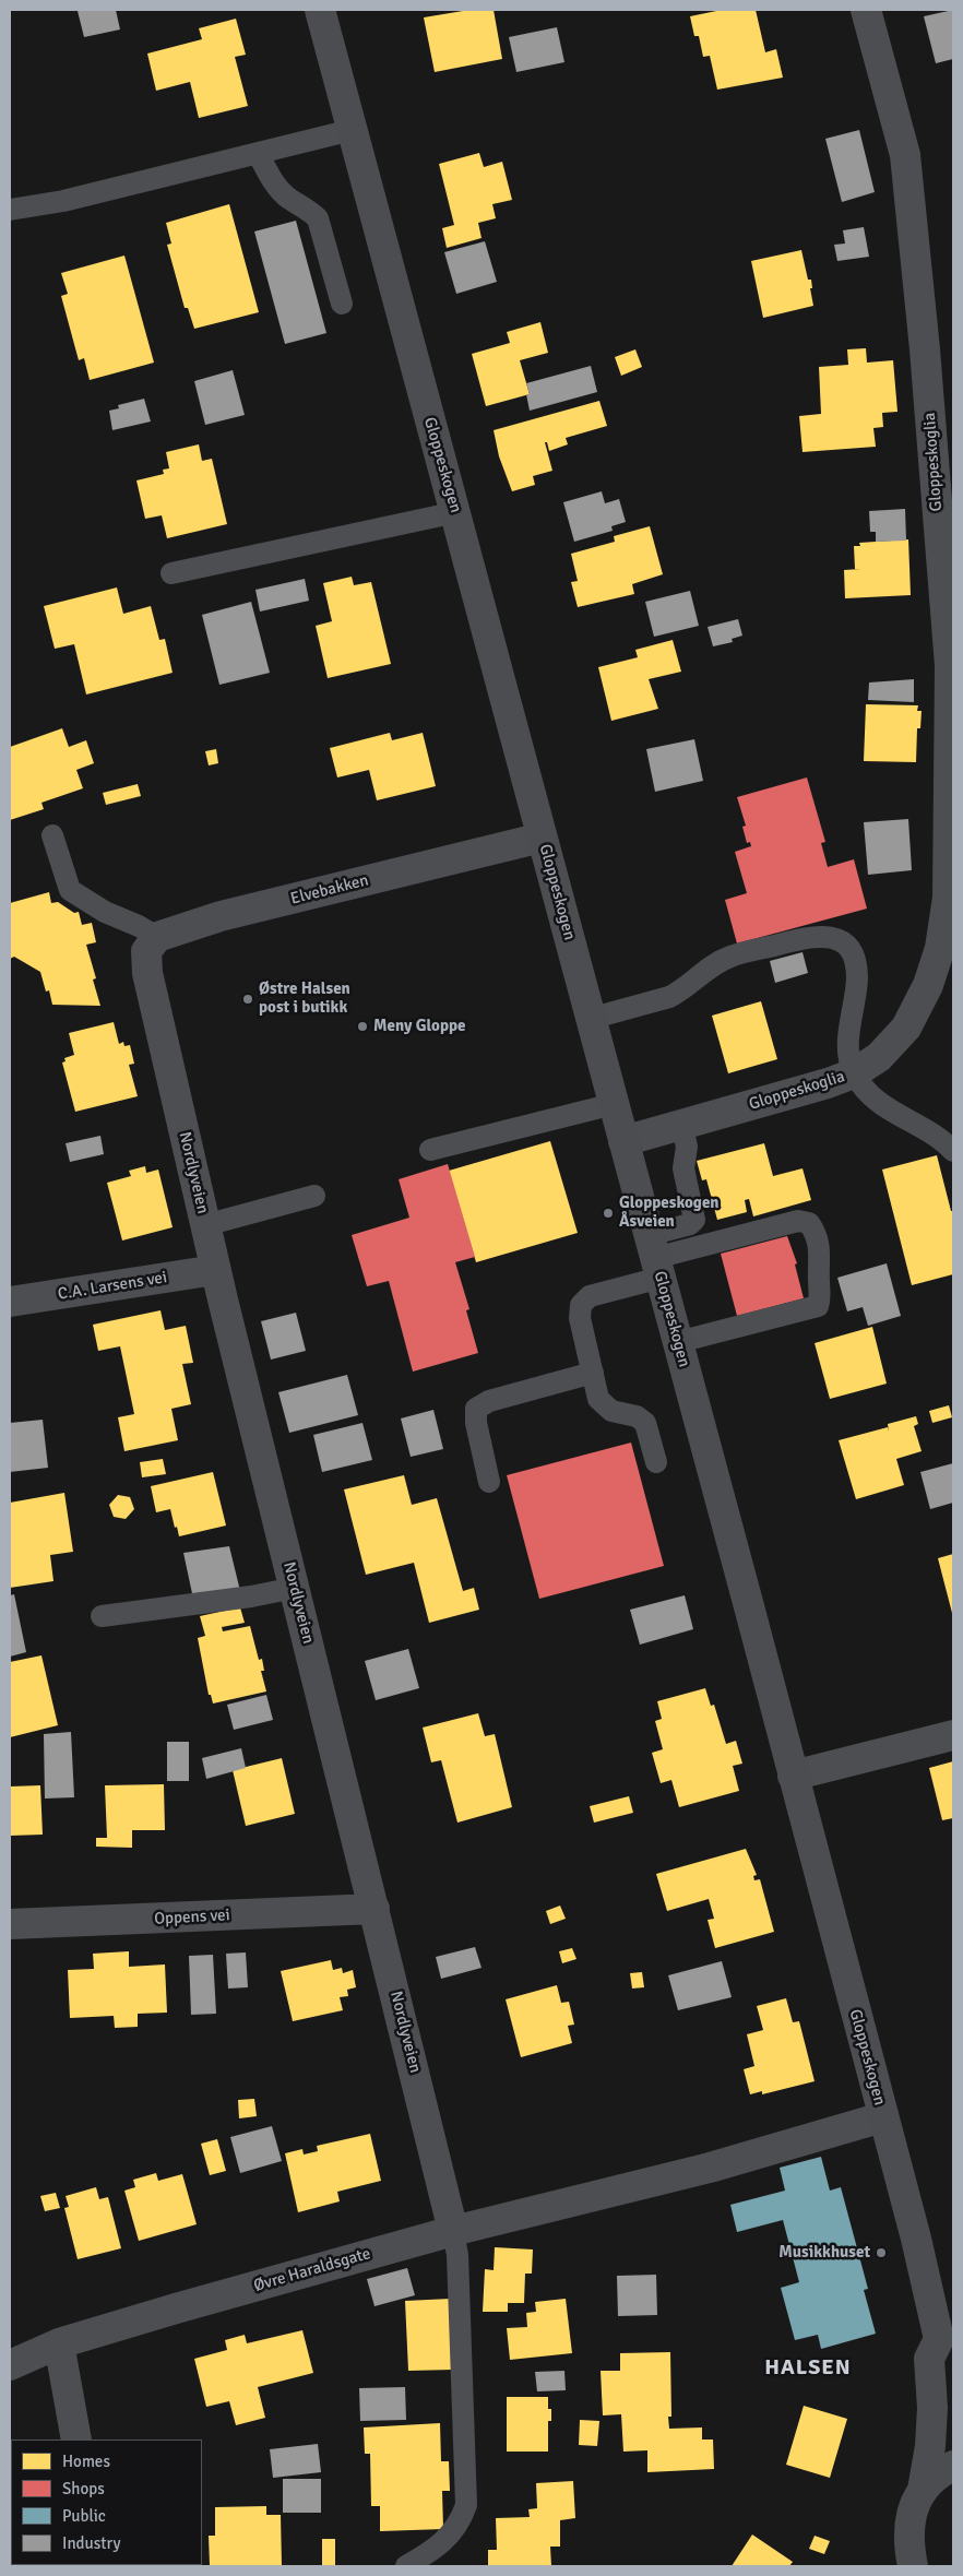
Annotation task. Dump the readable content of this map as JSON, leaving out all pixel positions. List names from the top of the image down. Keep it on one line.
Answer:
{"streets":{"main road":["Gloppeskogen"],"street":["Gloppeskoglia","Elvebakken","Nordlyveien","C.A. Larsens vei","Oppens vei","Øvre Haraldsgate"]},"crossings":[["Gloppeskoglia","Gloppeskogen"],["Gloppeskogen","Elvebakken"],["Gloppeskogen","Øvre Haraldsgate"],["Elvebakken","Nordlyveien"],["Nordlyveien","C.A. Larsens vei"],["Nordlyveien","Oppens vei"],["Nordlyveien","Øvre Haraldsgate"]],"districts":["HALSEN"],"places":["Østre Halsen post i butikk","Meny Gloppe","Gloppeskogen Åsveien","Musikkhuset"],"legend":["Homes","Shops","Public","Industry"]}
